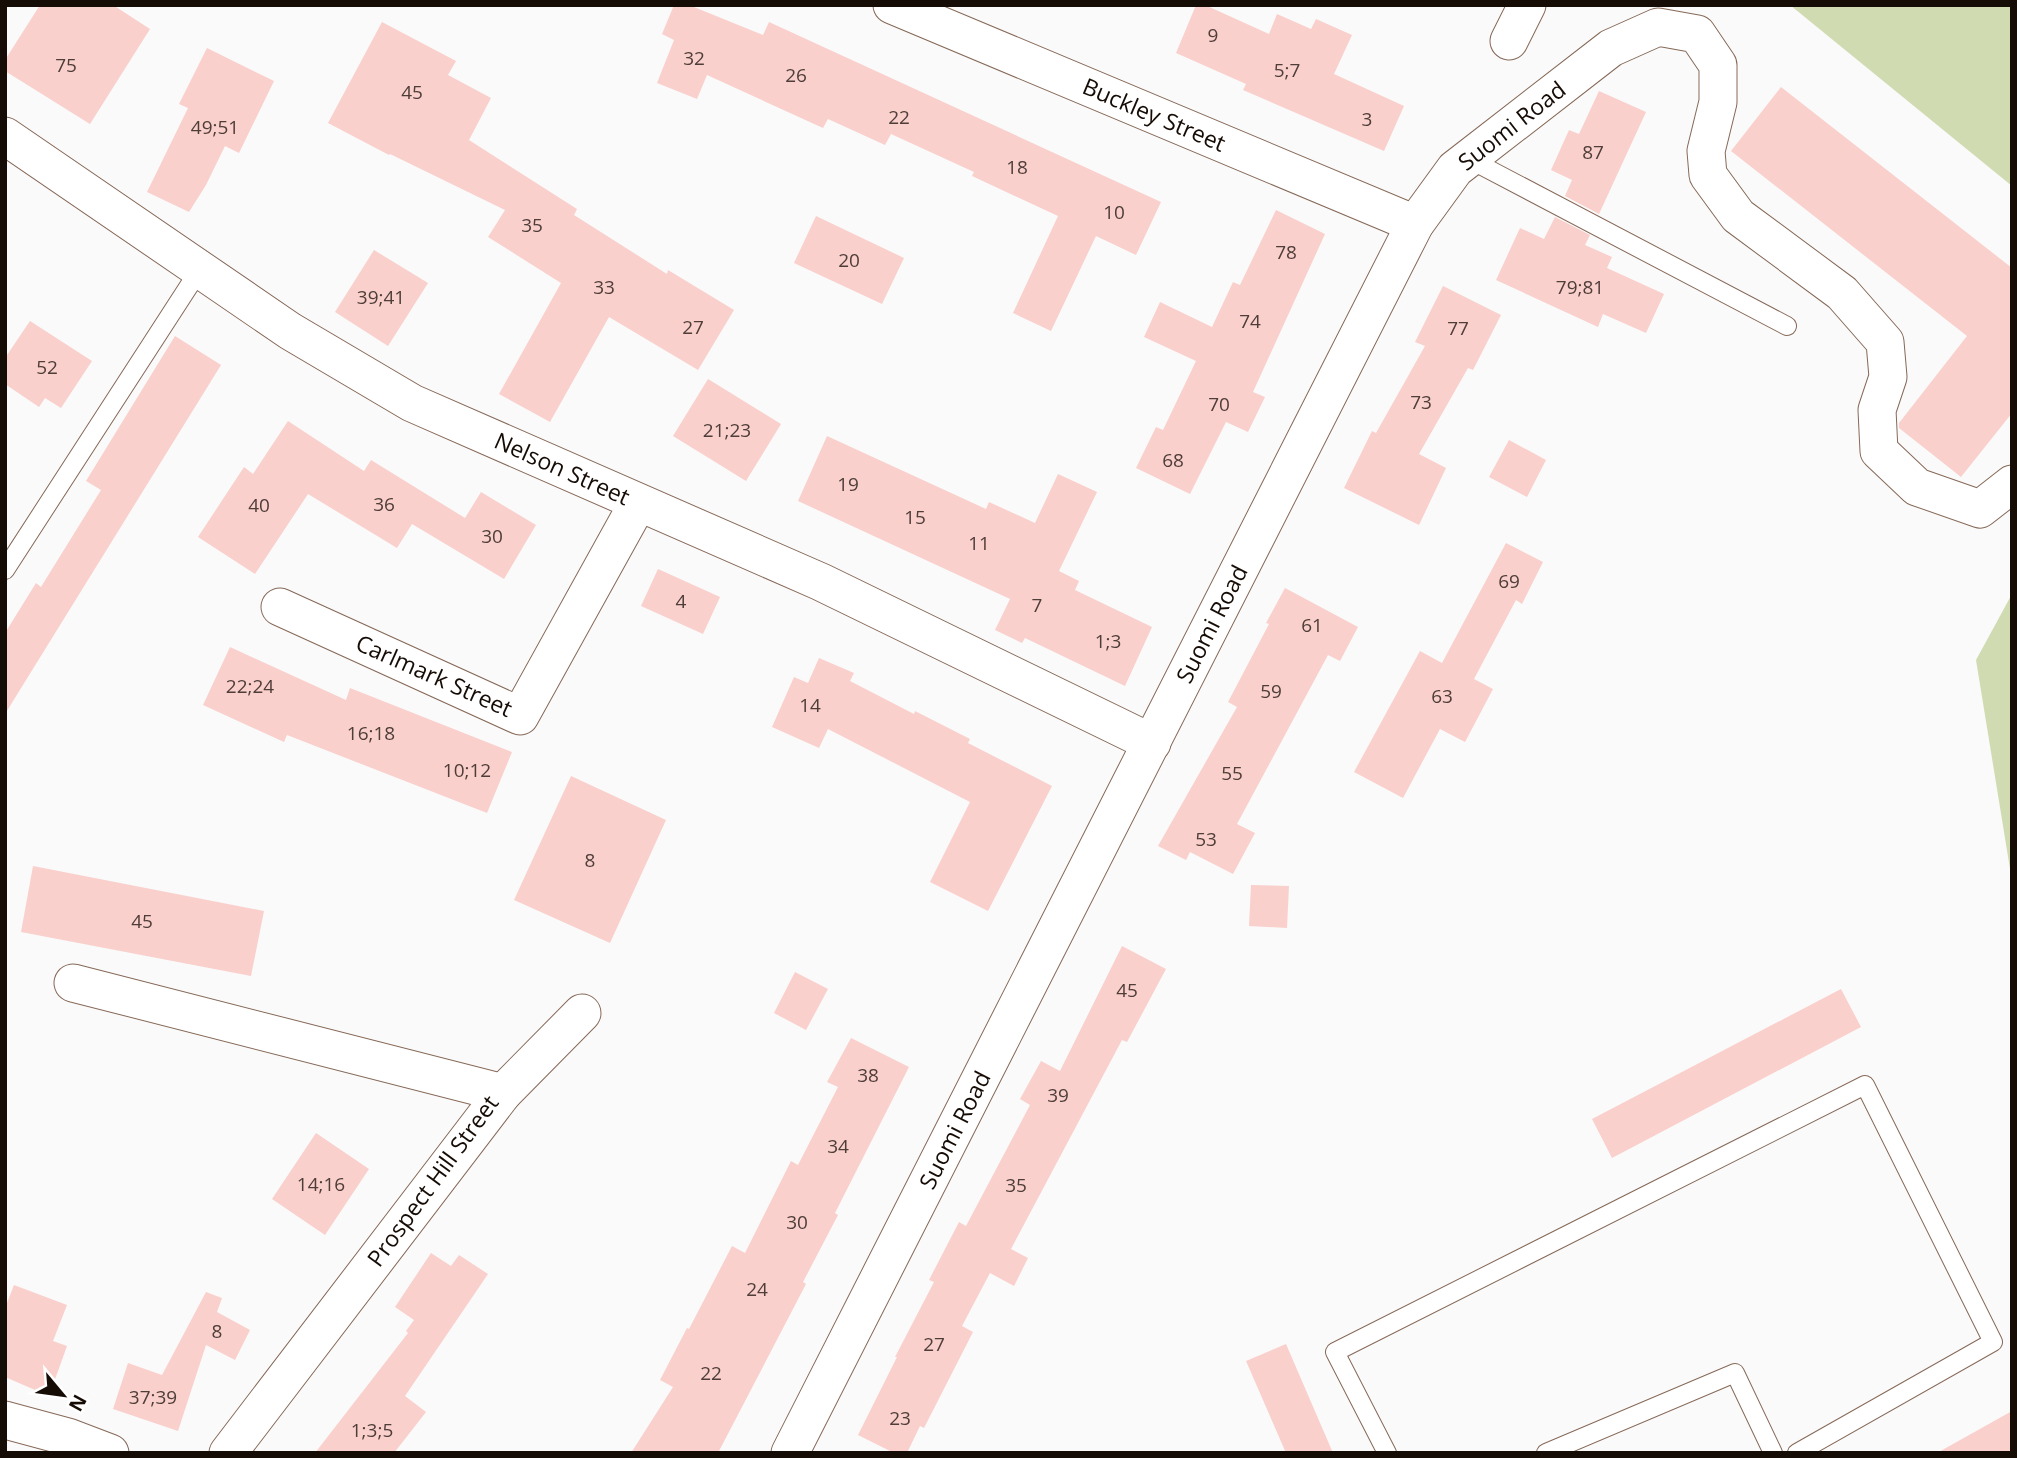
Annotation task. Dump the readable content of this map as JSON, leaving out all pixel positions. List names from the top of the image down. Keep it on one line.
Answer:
{"streets":{"street":["Buckley Street","Suomi Road","Nelson Street","Carlmark Street","Prospect Hill Street"]},"crossings":[["Buckley Street","Suomi Road"],["Suomi Road","Nelson Street"],["Nelson Street","Carlmark Street"]],"house_numbers":["9","32","75","5;7","26","45","22","3","49;51","87","18","10","35","78","20","33","79;81","39;41","74","27","77","52","73","70","21;23","68","19","36","40","15","30","11","69","4","7","61","1;3","22;24","59","63","14","16;18","10;12","55","53","8","45","45","38","39","34","14;16","35","30","24","8","27","22","37;39","23","1;3;5"],"north":"bottom right"}
